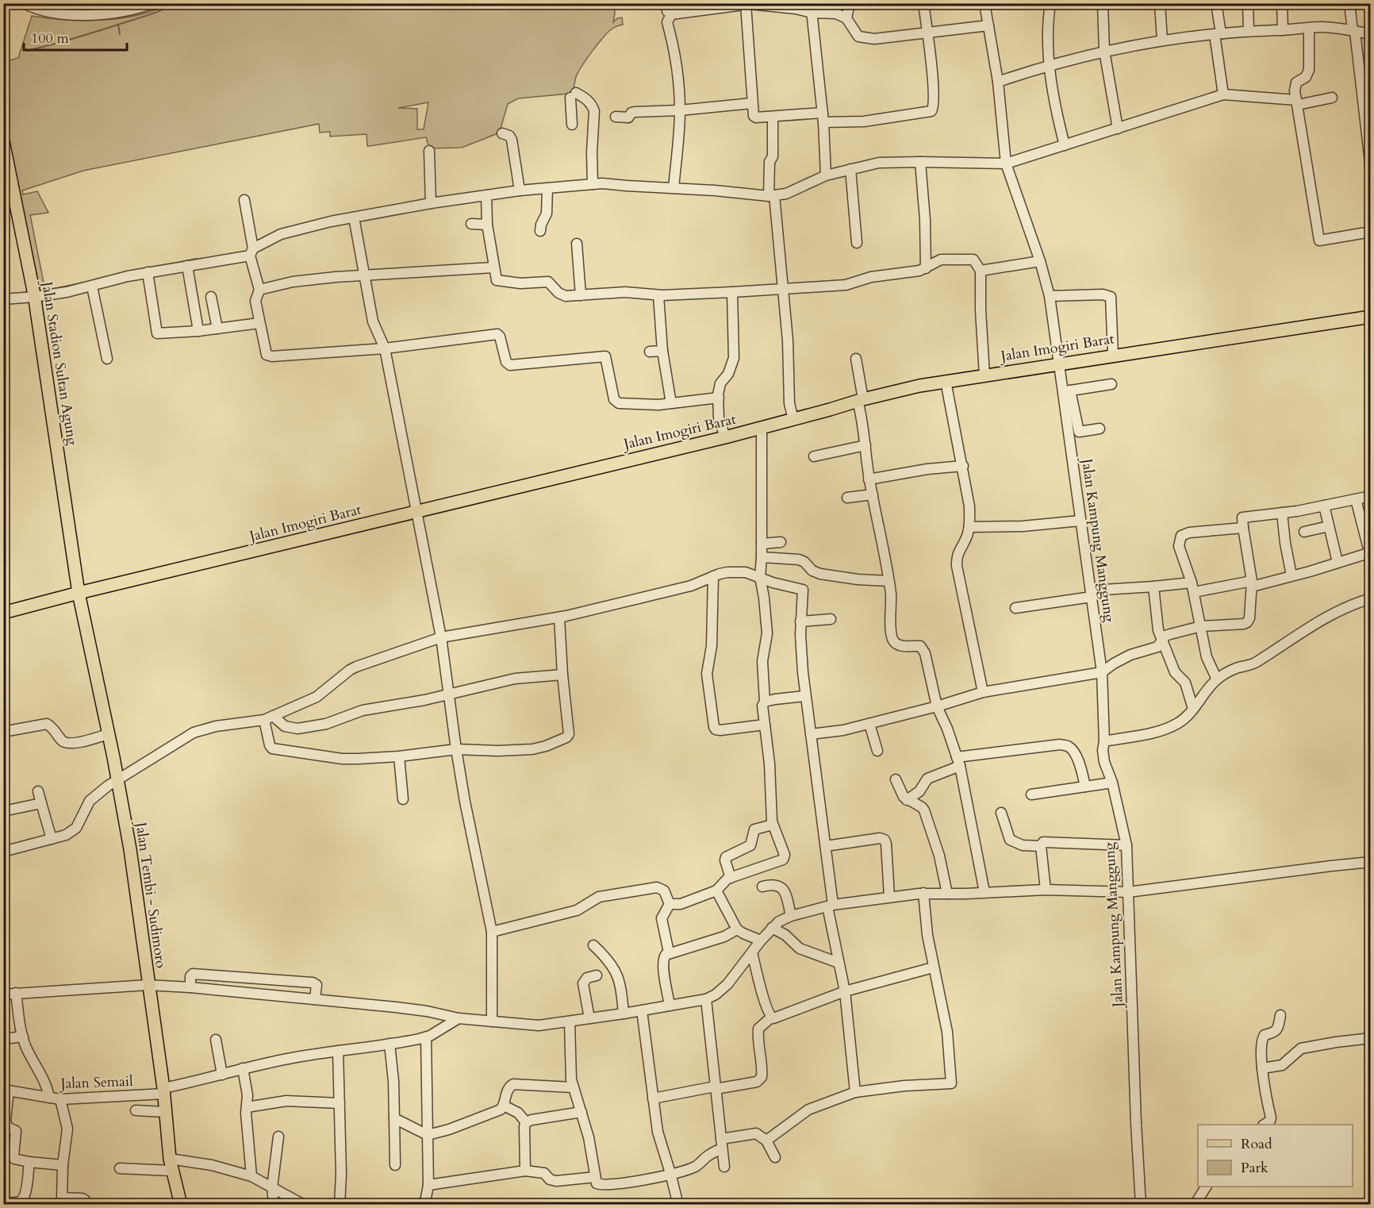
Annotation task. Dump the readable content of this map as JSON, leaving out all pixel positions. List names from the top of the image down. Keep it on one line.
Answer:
{"streets":{"main road":["Jalan Imogiri Barat","Jalan Stadion Sultan Agung","Jalan Tembi - Sudimoro"],"street":["Jalan Kampung Manggung","Jalan Semail"]},"crossings":[["Jalan Imogiri Barat","Jalan Stadion Sultan Agung"],["Jalan Imogiri Barat","Jalan Kampung Manggung"],["Jalan Imogiri Barat","Jalan Tembi - Sudimoro"],["Jalan Stadion Sultan Agung","Jalan Tembi - Sudimoro"],["Jalan Tembi - Sudimoro","Jalan Semail"]],"legend":["Road","Park"],"scale_bar":"100 m"}
